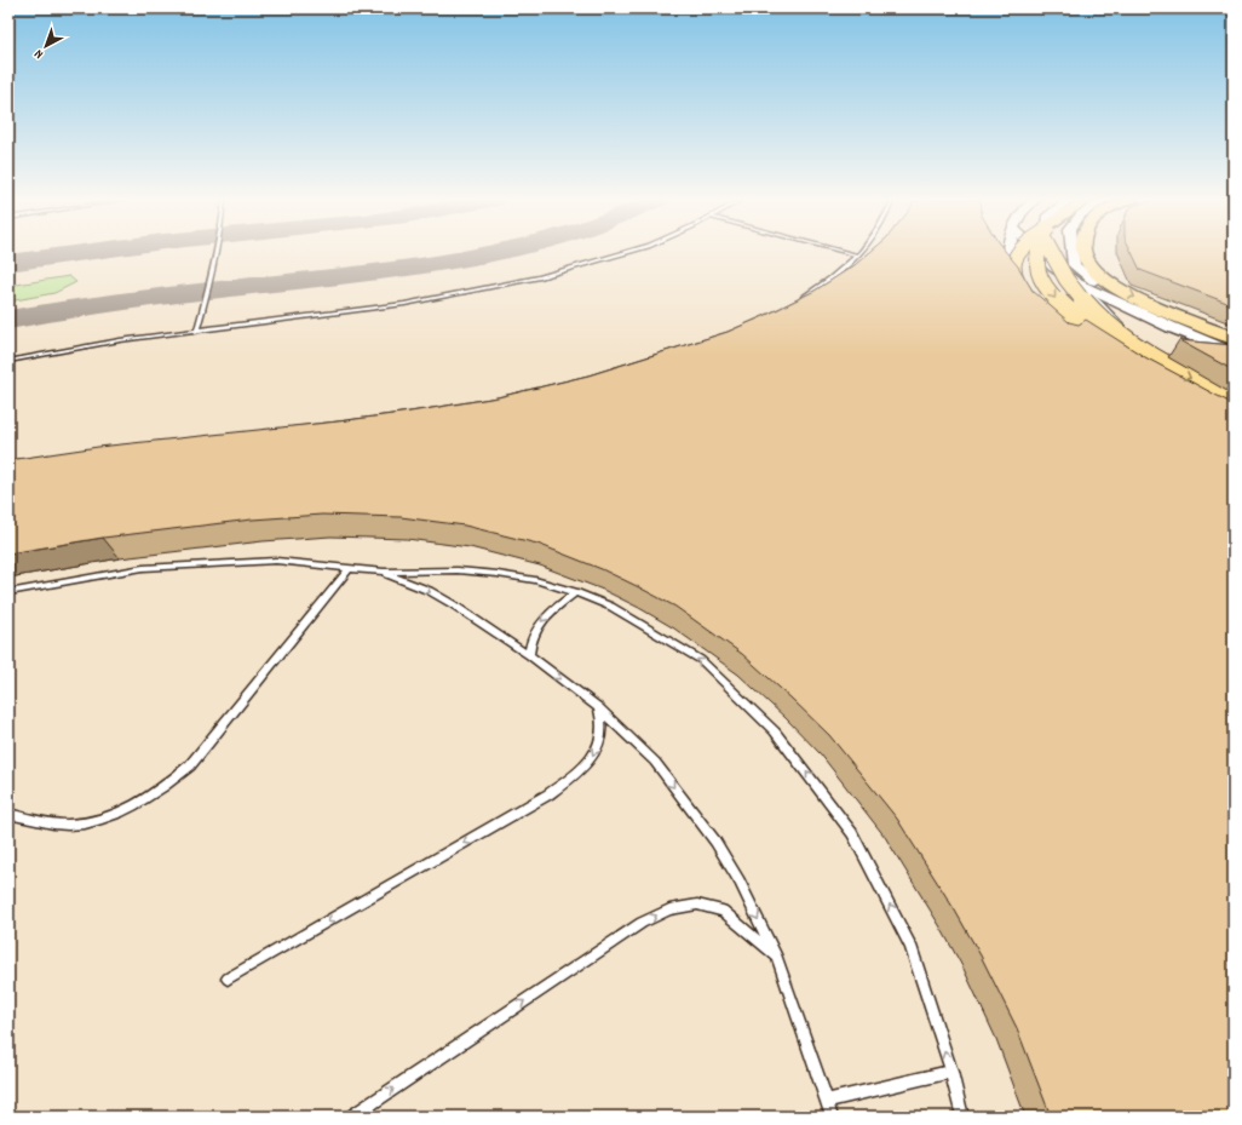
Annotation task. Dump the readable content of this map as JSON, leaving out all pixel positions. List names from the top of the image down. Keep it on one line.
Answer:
{"north":"bottom left"}
